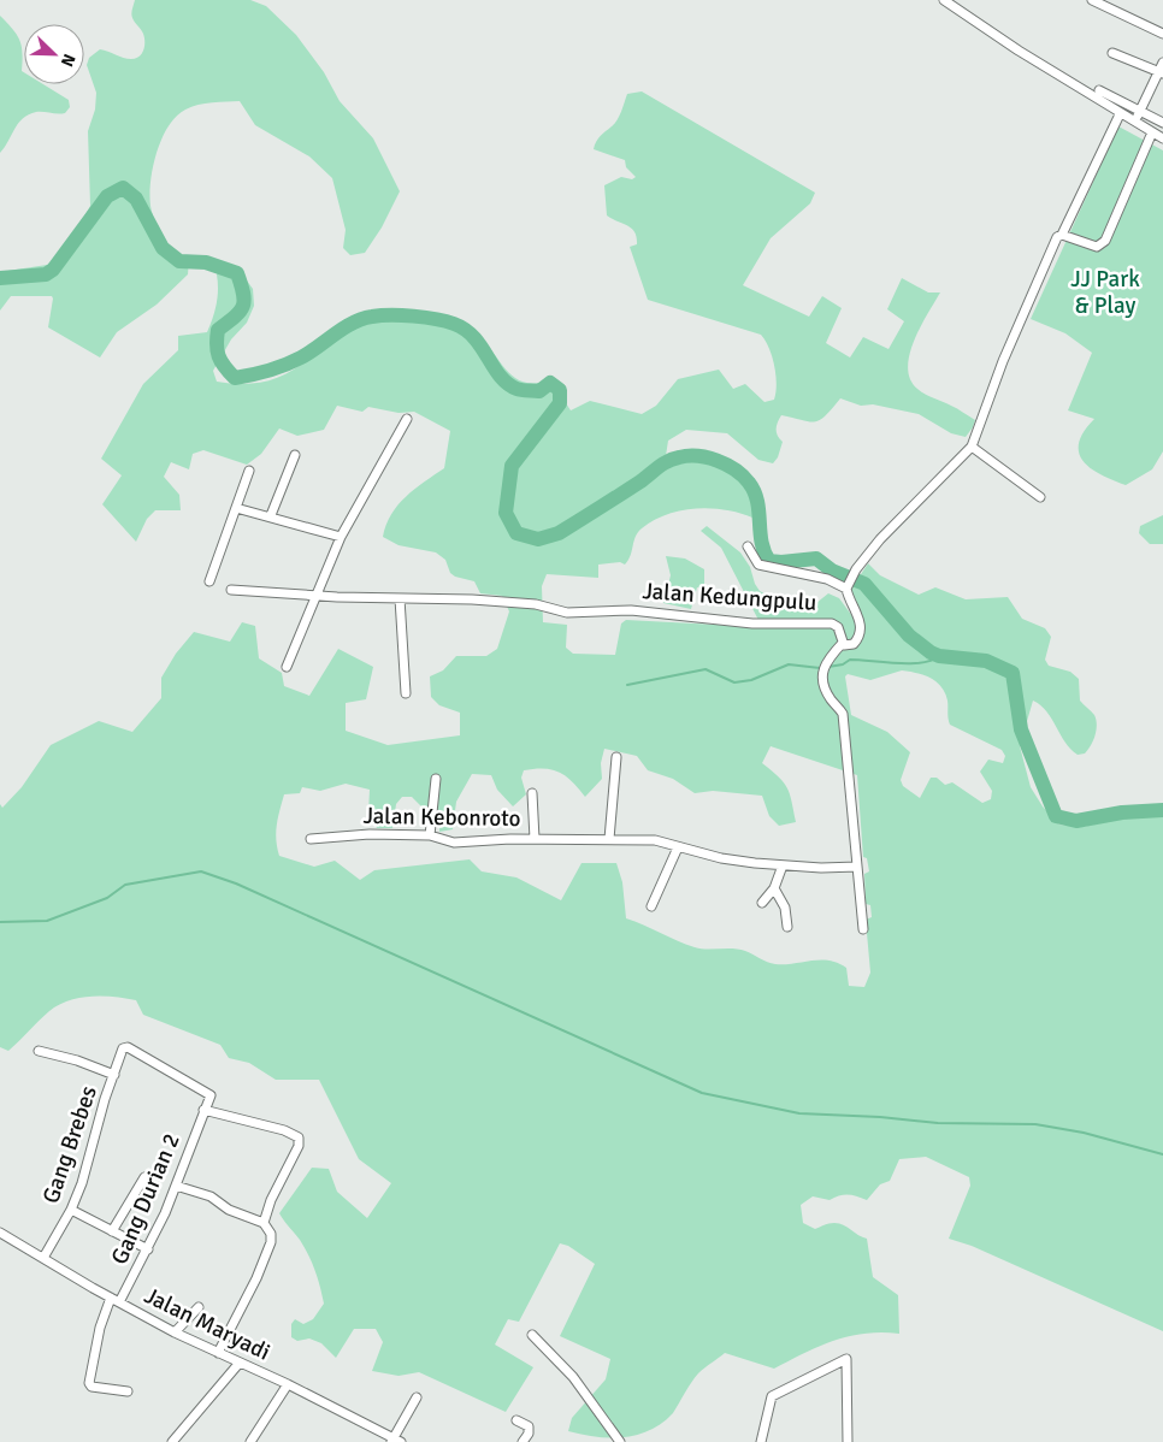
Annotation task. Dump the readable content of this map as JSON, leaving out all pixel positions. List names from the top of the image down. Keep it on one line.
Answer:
{"streets":{"street":["Jalan Kedungpulu","Jalan Kebonroto","Gang Brebes","Gang Durian 2","Jalan Maryadi"]},"crossings":[["Gang Brebes","Gang Durian 2"],["Gang Brebes","Jalan Maryadi"],["Gang Durian 2","Jalan Maryadi"]],"parks":["JJ Park & Play"],"north":"bottom right"}
